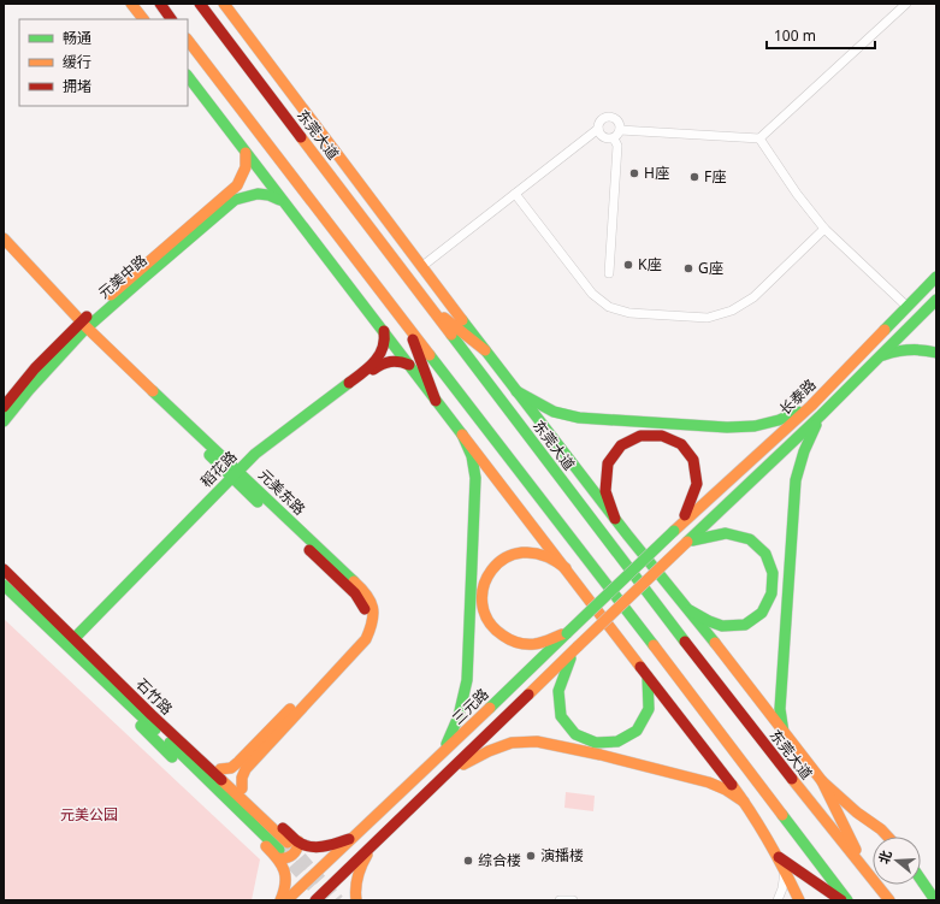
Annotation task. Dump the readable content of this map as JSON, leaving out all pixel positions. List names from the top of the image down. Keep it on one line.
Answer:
{"streets":{"main road":["东莞大道","元美中路","长泰路","稻花路","元美东路","石竹路","三元路"]},"crossings":[["元美中路","元美东路"],["长泰路","三元路"],["稻花路","元美东路"],["稻花路","石竹路"]],"parks":["元美公园"],"places":["H座","F座","K座","G座","演播楼","综合楼"],"legend":["畅通","缓行","拥堵"],"scale_bar":"100 m","north":"left"}
